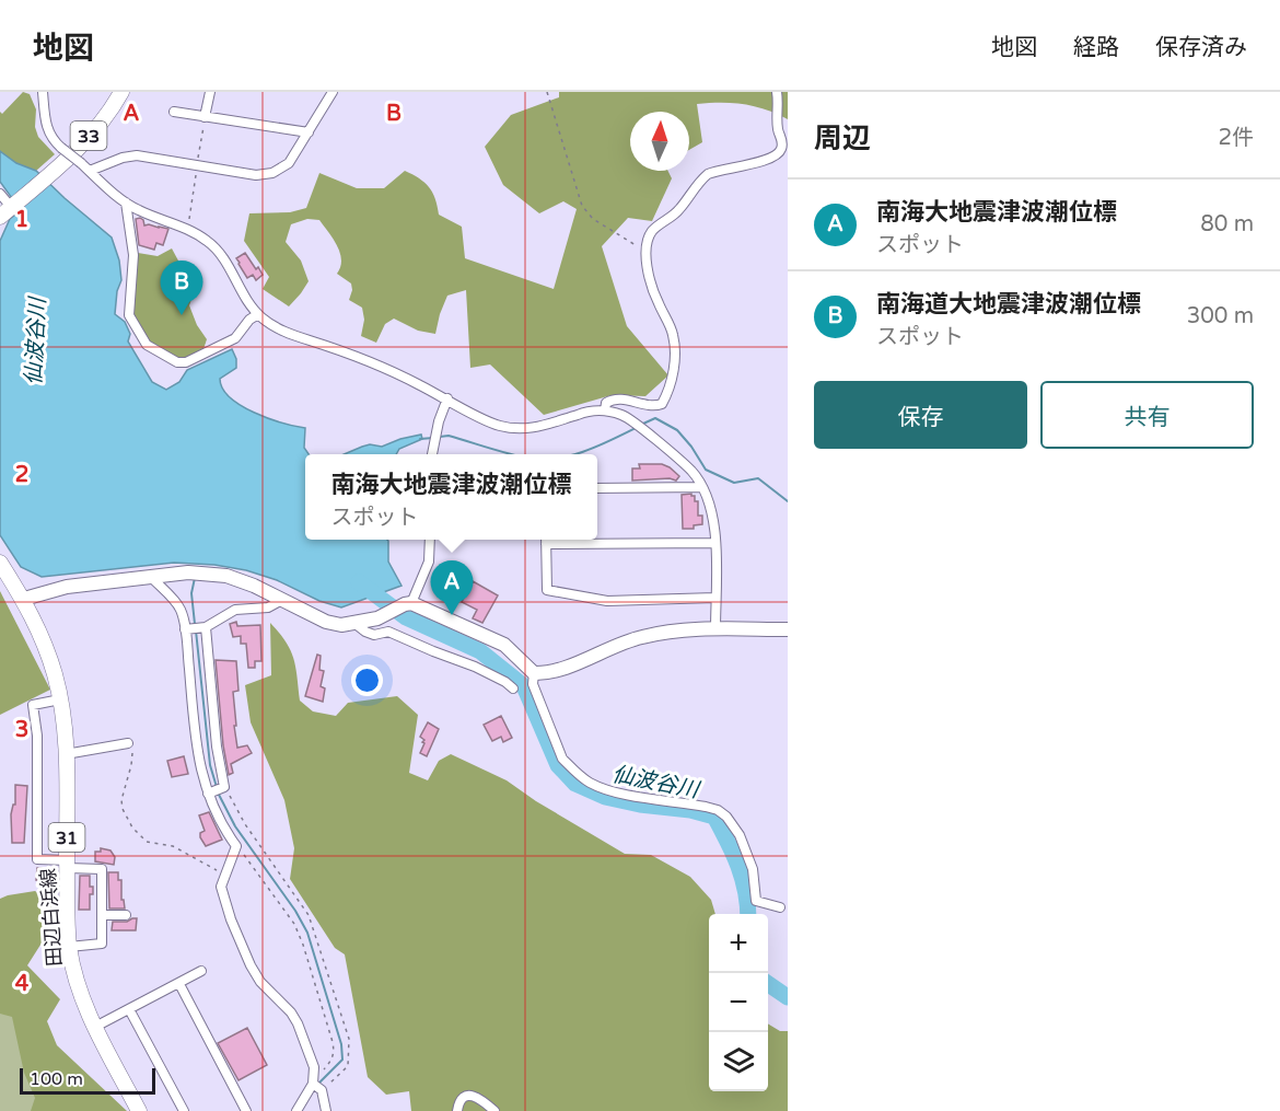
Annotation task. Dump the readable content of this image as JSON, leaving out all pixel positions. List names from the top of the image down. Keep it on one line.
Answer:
{"streets":{"main road":["33","31","田辺白浜線"]},"water":["仙波谷川"],"scale_bar":"100 m","north":"top","page":{"header":"地図","nav":["地図","経路","保存済み"],"heading":["周辺","2件"],"list":[{"mark":"A","name":"南海大地震津波潮位標","note":"スポット","value":"80 m"},{"mark":"B","name":"南海道大地震津波潮位標","note":"スポット","value":"300 m"}],"pins":["B","A"],"buttons":["保存","共有"],"popup":["南海大地震津波潮位標","スポット"],"map_buttons":["+","−"],"scale":"100 m"},"grid":{"columns":["A","B"],"rows":["1","2","3","4"]}}
